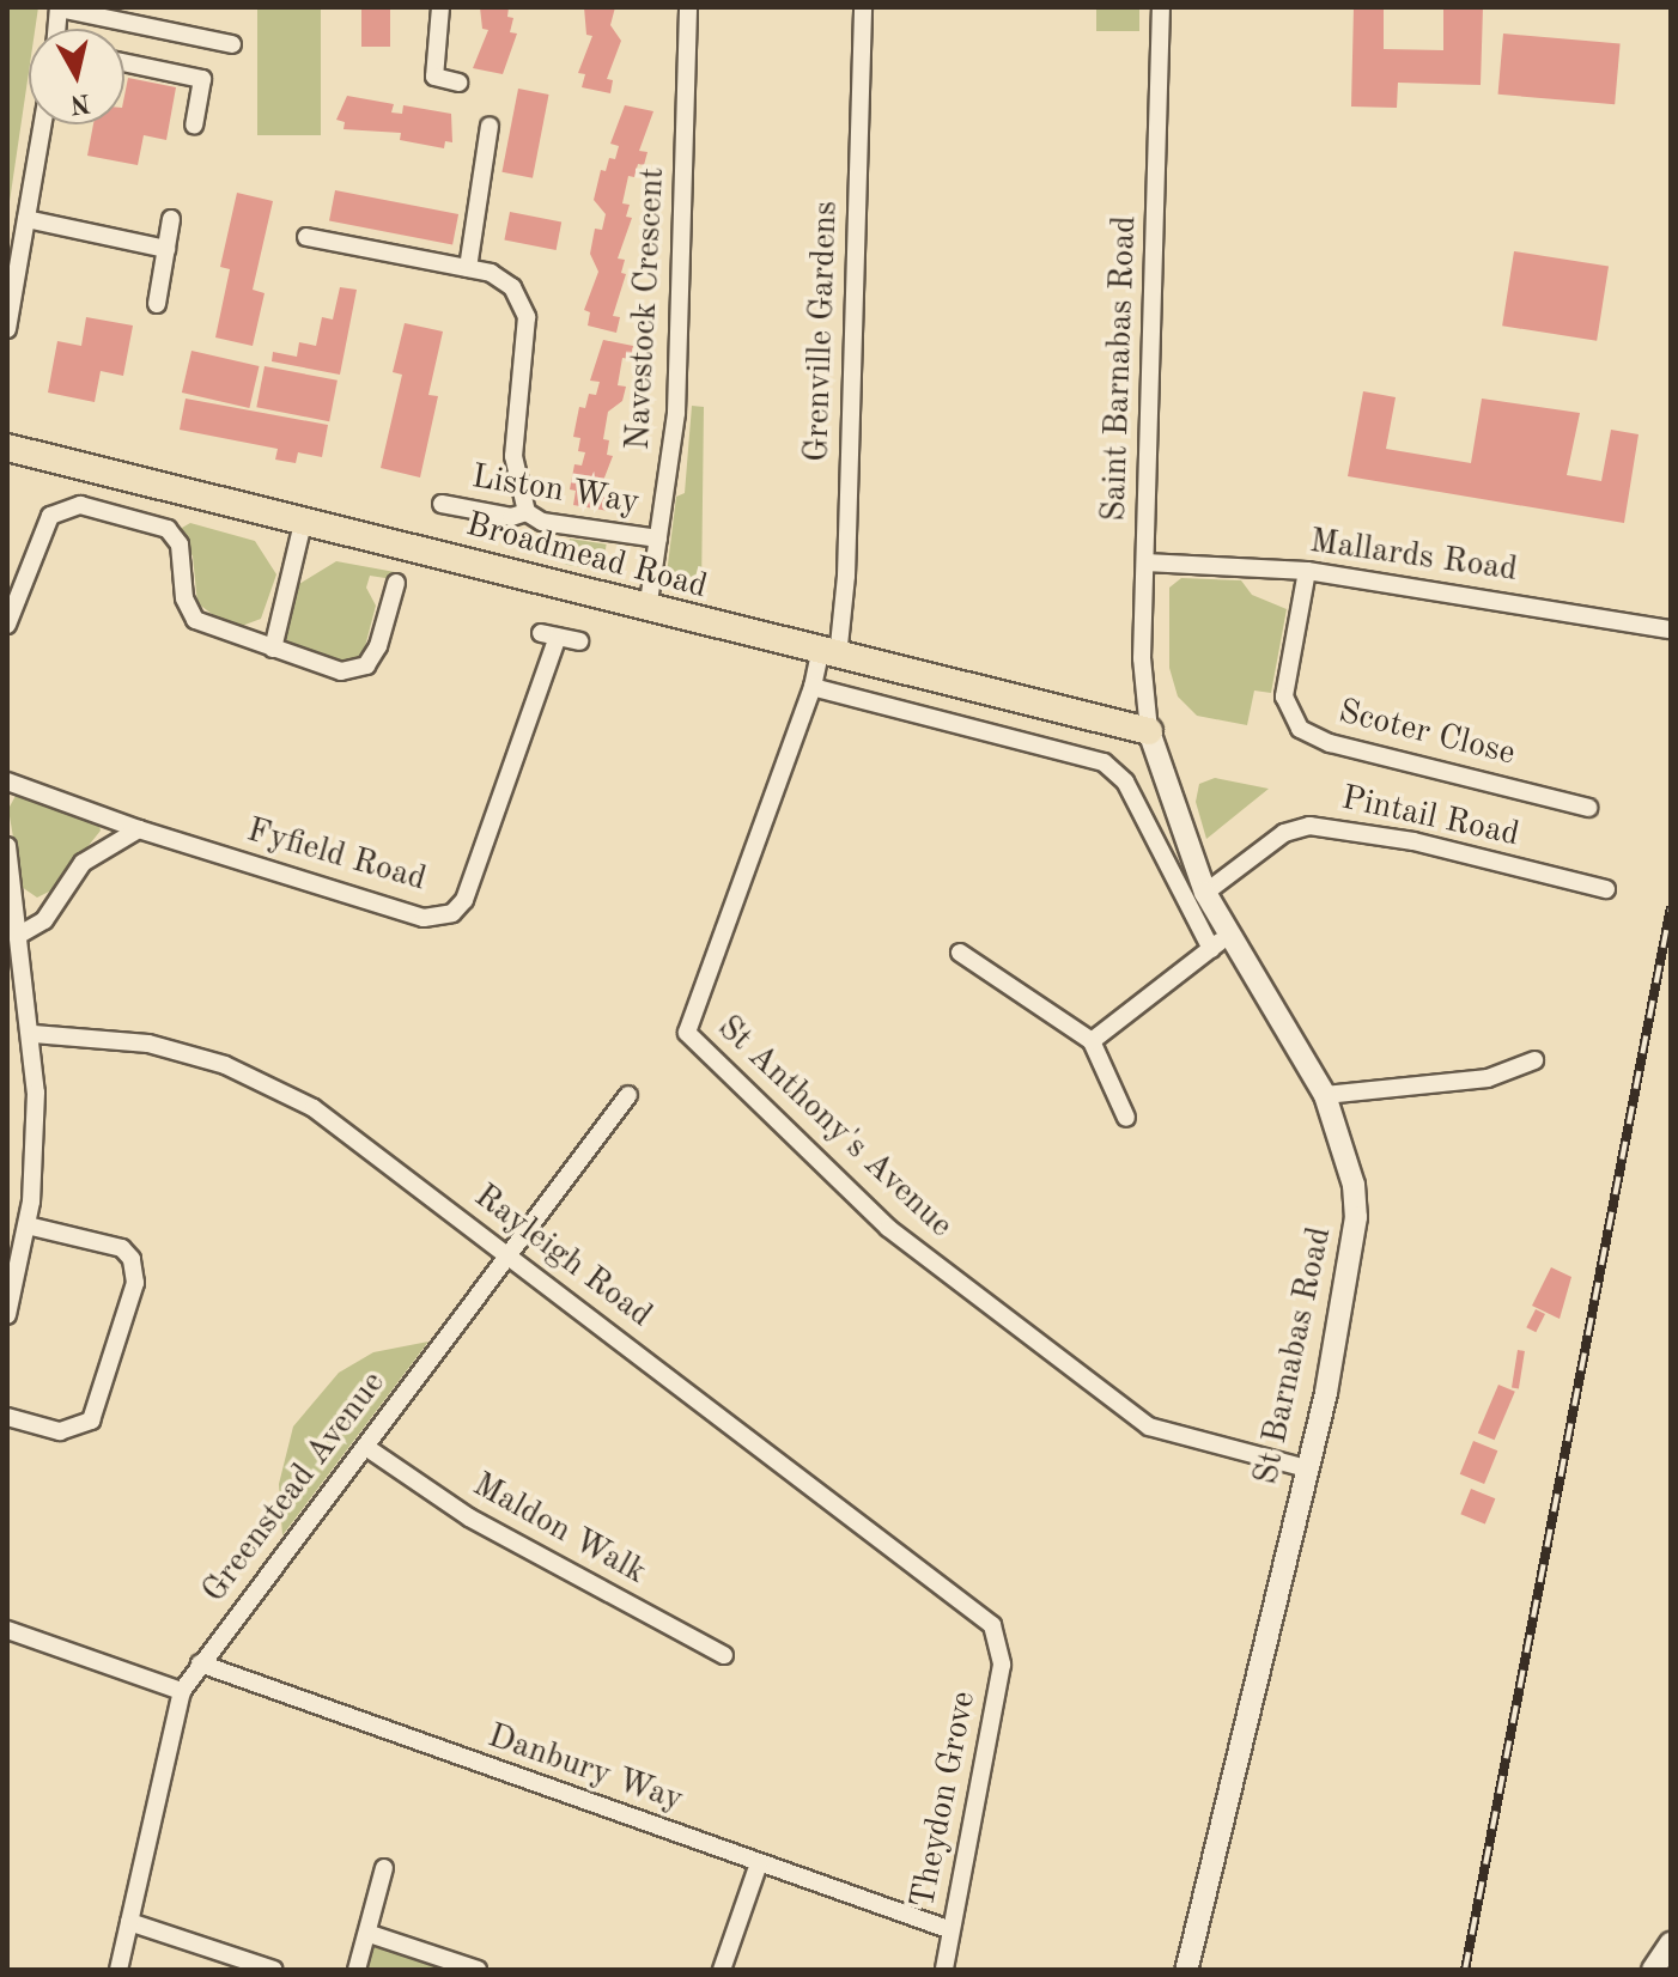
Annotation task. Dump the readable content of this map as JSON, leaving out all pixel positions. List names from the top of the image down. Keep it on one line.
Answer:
{"streets":{"main road":["Broadmead Road"],"street":["Navestock Crescent","Grenville Gardens","Saint Barnabas Road","Liston Way","Mallards Road","Scoter Close","Pintail Road","Fyfield Road","St Anthony's Avenue","Rayleigh Road","St Barnabas Road","Greenstead Avenue","Maldon Walk","Danbury Way","Theydon Grove"]},"crossings":[["Navestock Crescent","Liston Way"],["Navestock Crescent","Broadmead Road"],["Grenville Gardens","Broadmead Road"],["Grenville Gardens","St Anthony's Avenue"],["Saint Barnabas Road","Broadmead Road"],["Saint Barnabas Road","Mallards Road"],["Saint Barnabas Road","St Barnabas Road"],["Broadmead Road","St Anthony's Avenue"],["Broadmead Road","St Barnabas Road"],["Mallards Road","Scoter Close"],["Pintail Road","St Barnabas Road"],["St Anthony's Avenue","St Barnabas Road"],["Rayleigh Road","Greenstead Avenue"],["Rayleigh Road","Theydon Grove"],["Greenstead Avenue","Maldon Walk"],["Greenstead Avenue","Danbury Way"],["Danbury Way","Theydon Grove"]],"north":"bottom"}
